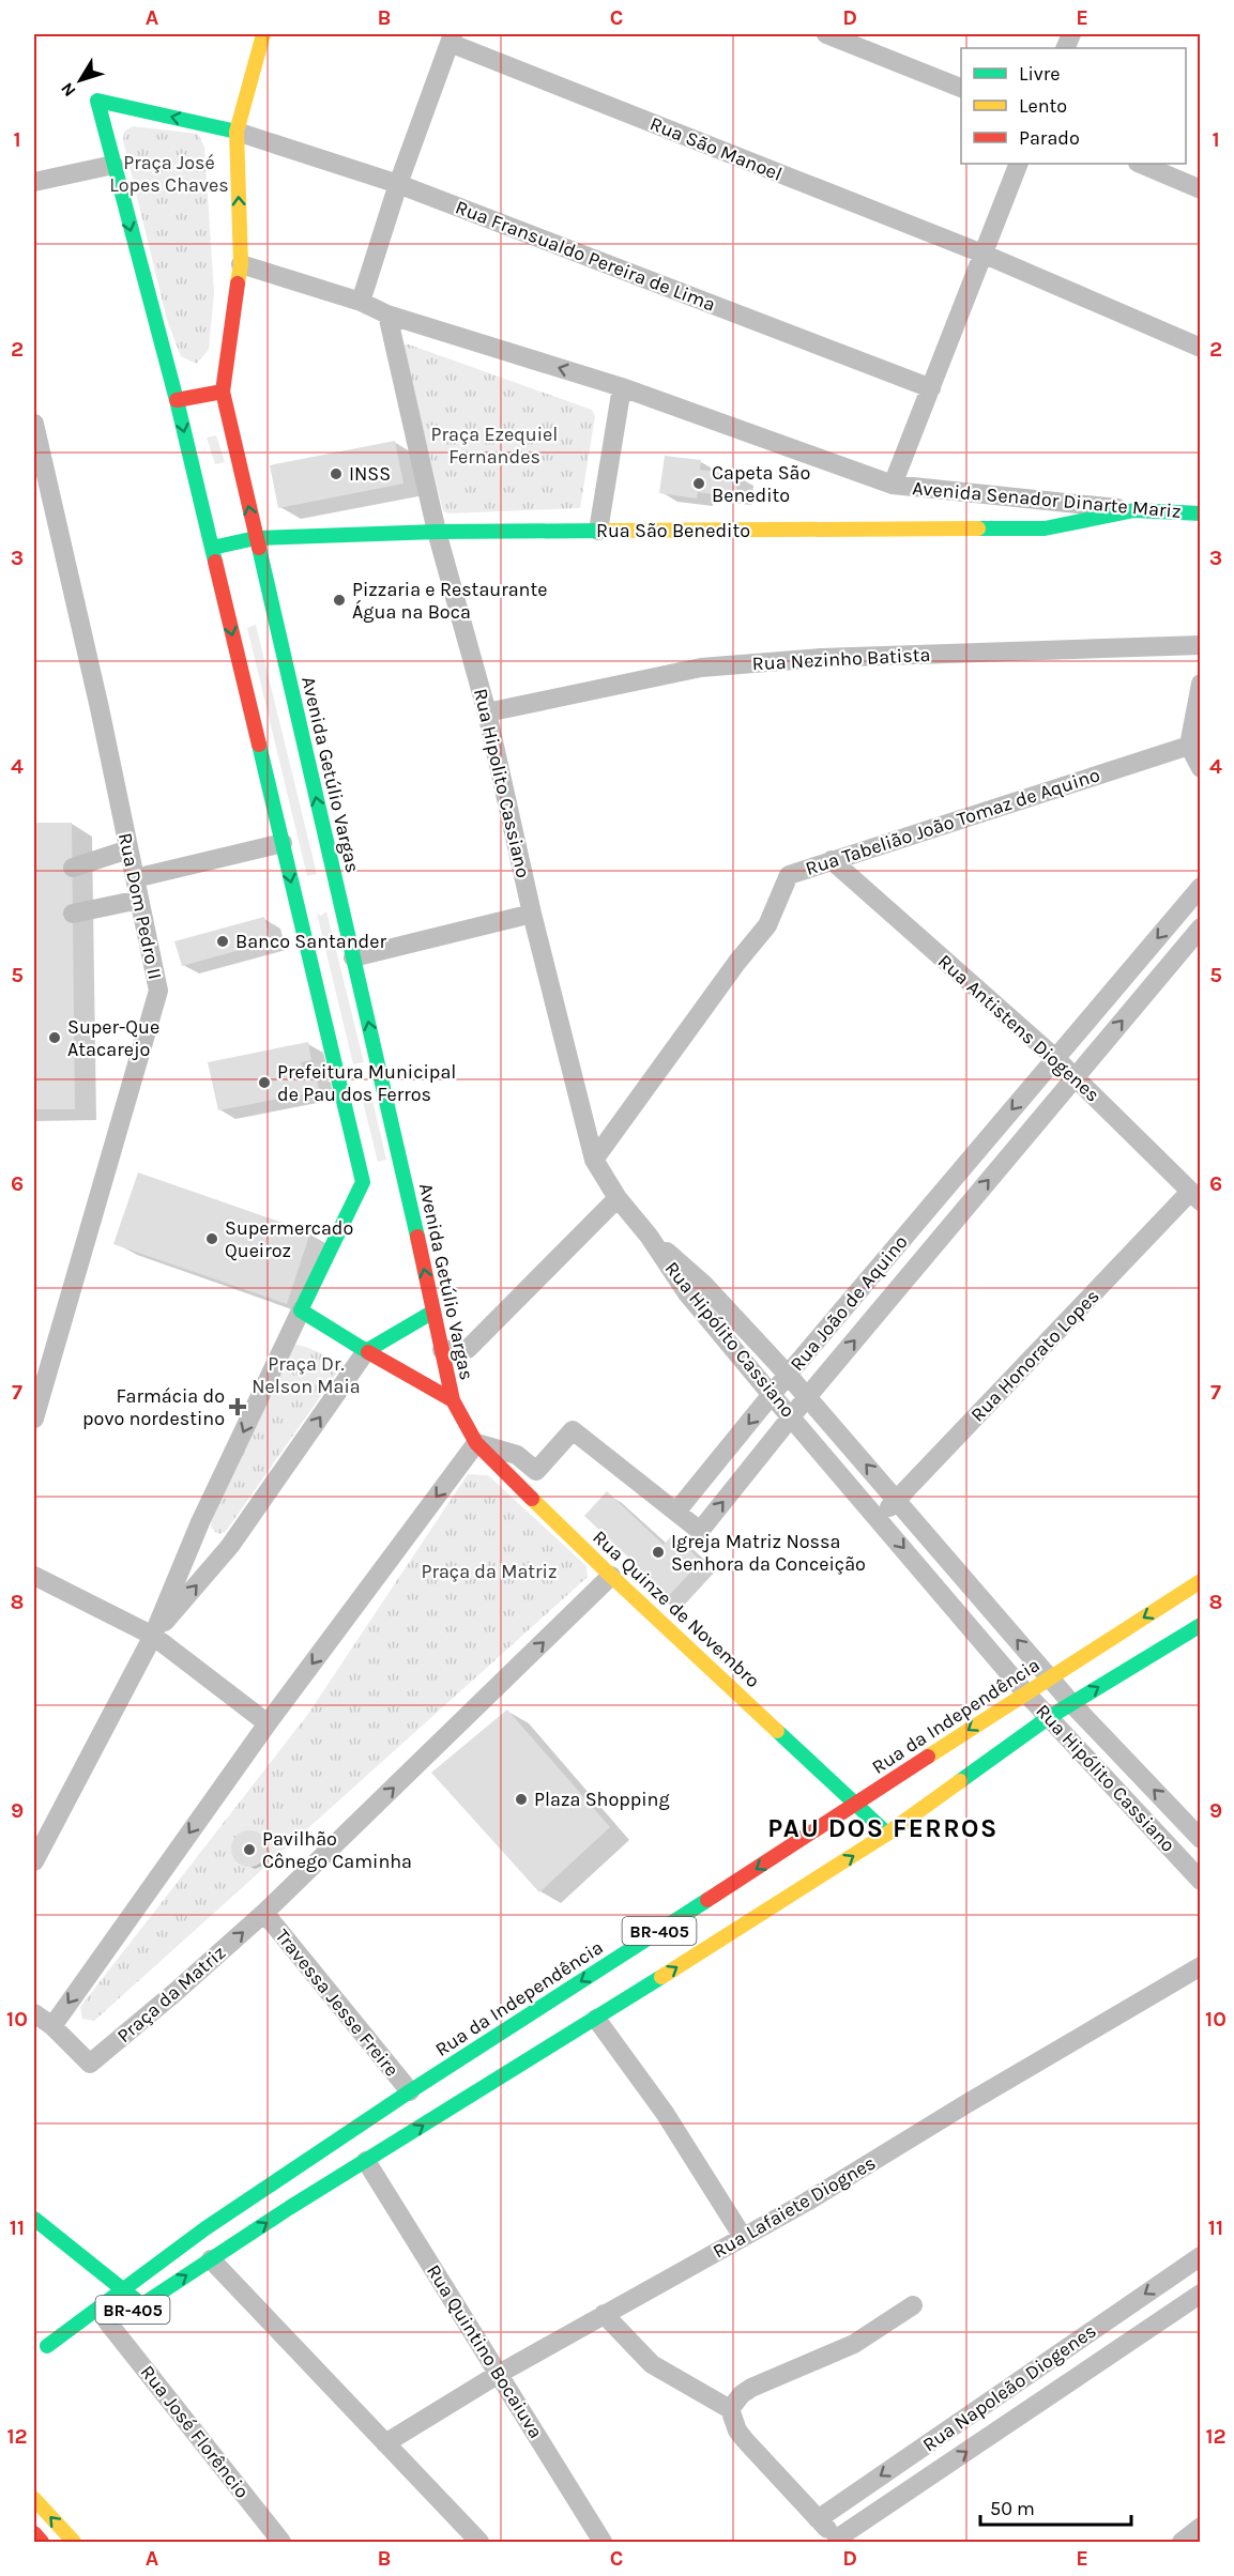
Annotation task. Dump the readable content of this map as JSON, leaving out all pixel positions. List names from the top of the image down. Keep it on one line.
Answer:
{"streets":{"main road":["Avenida Senador Dinarte Mariz","Rua São Benedito","Avenida Getúlio Vargas","Rua Quinze de Novembro","Rua da Independência","BR-405"],"street":["Rua São Manoel","Rua Fransualdo Pereira de Lima","Rua Nezinho Batista","Rua Hipolito Cassiano","Rua Tabelião João Tomaz de Aquino","Rua Dom Pedro II","Rua Antistens Diogenes","Rua João de Aquino","Rua Hipólito Cassiano","Rua Honorato Lopes","Praça da Matriz","Travessa Jesse Freire","Rua Lafaiete Diognes","Rua Quintino Bocaiuva","Rua Napoleão Diogenes","Rua José Florêncio"]},"crossings":[["Rua Fransualdo Pereira de Lima","Avenida Getúlio Vargas"],["Avenida Senador Dinarte Mariz","Rua São Benedito"],["Rua São Benedito","Avenida Getúlio Vargas"],["Rua São Benedito","Rua Hipolito Cassiano"],["Rua Nezinho Batista","Rua Hipolito Cassiano"],["Avenida Getúlio Vargas","Rua Quinze de Novembro"],["Rua Hipolito Cassiano","Rua Tabelião João Tomaz de Aquino"],["Rua Hipolito Cassiano","Rua Hipólito Cassiano"],["Rua Tabelião João Tomaz de Aquino","Rua Antistens Diogenes"],["Rua Antistens Diogenes","Rua João de Aquino"],["Rua Antistens Diogenes","Rua Honorato Lopes"],["Rua João de Aquino","Rua Hipólito Cassiano"],["Rua Hipólito Cassiano","Rua Honorato Lopes"],["Rua Hipólito Cassiano","Rua da Independência"],["Rua Hipólito Cassiano","BR-405"],["Rua Quinze de Novembro","Rua da Independência"],["Rua Quinze de Novembro","BR-405"],["Rua Quinze de Novembro","Praça da Matriz"],["Rua da Independência","BR-405"],["Rua da Independência","Travessa Jesse Freire"],["BR-405","Rua Quintino Bocaiuva"],["BR-405","Rua José Florêncio"],["Praça da Matriz","Travessa Jesse Freire"],["Rua Lafaiete Diognes","Rua Quintino Bocaiuva"]],"districts":["PAU DOS FERROS"],"parks":["Praça José Lopes Chaves","Praça Ezequiel Fernandes","Praça Dr. Nelson Maia","Praça da Matriz"],"places":{"other":["INSS","Capeta São Benedito","Pizzaria e Restaurante Água na Boca","Banco Santander","Super-Que Atacarejo","Prefeitura Municipal de Pau dos Ferros","Supermercado Queiroz","Igreja Matriz Nossa Senhora da Conceição","Plaza Shopping","Pavilhão Cônego Caminha"],"health":["Farmácia do povo nordestino"]},"legend":["Livre","Lento","Parado"],"scale_bar":"50 m","north":"bottom left","grid":{"columns":["A","B","C","D","E"],"rows":["1","2","3","4","5","6","7","8","9","10","11","12"]}}
